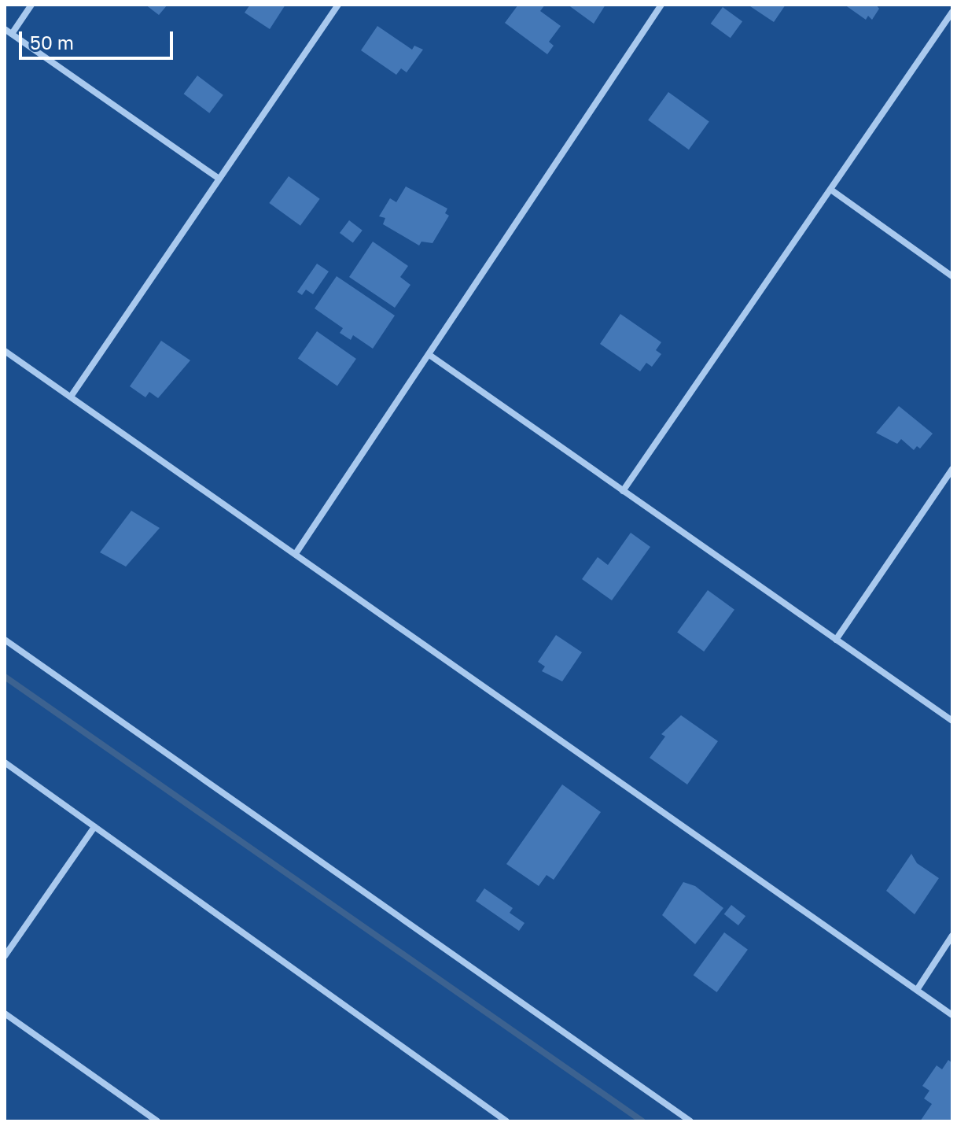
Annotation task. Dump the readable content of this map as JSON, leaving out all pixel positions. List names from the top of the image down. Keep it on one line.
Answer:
{"scale_bar":"50 m"}
